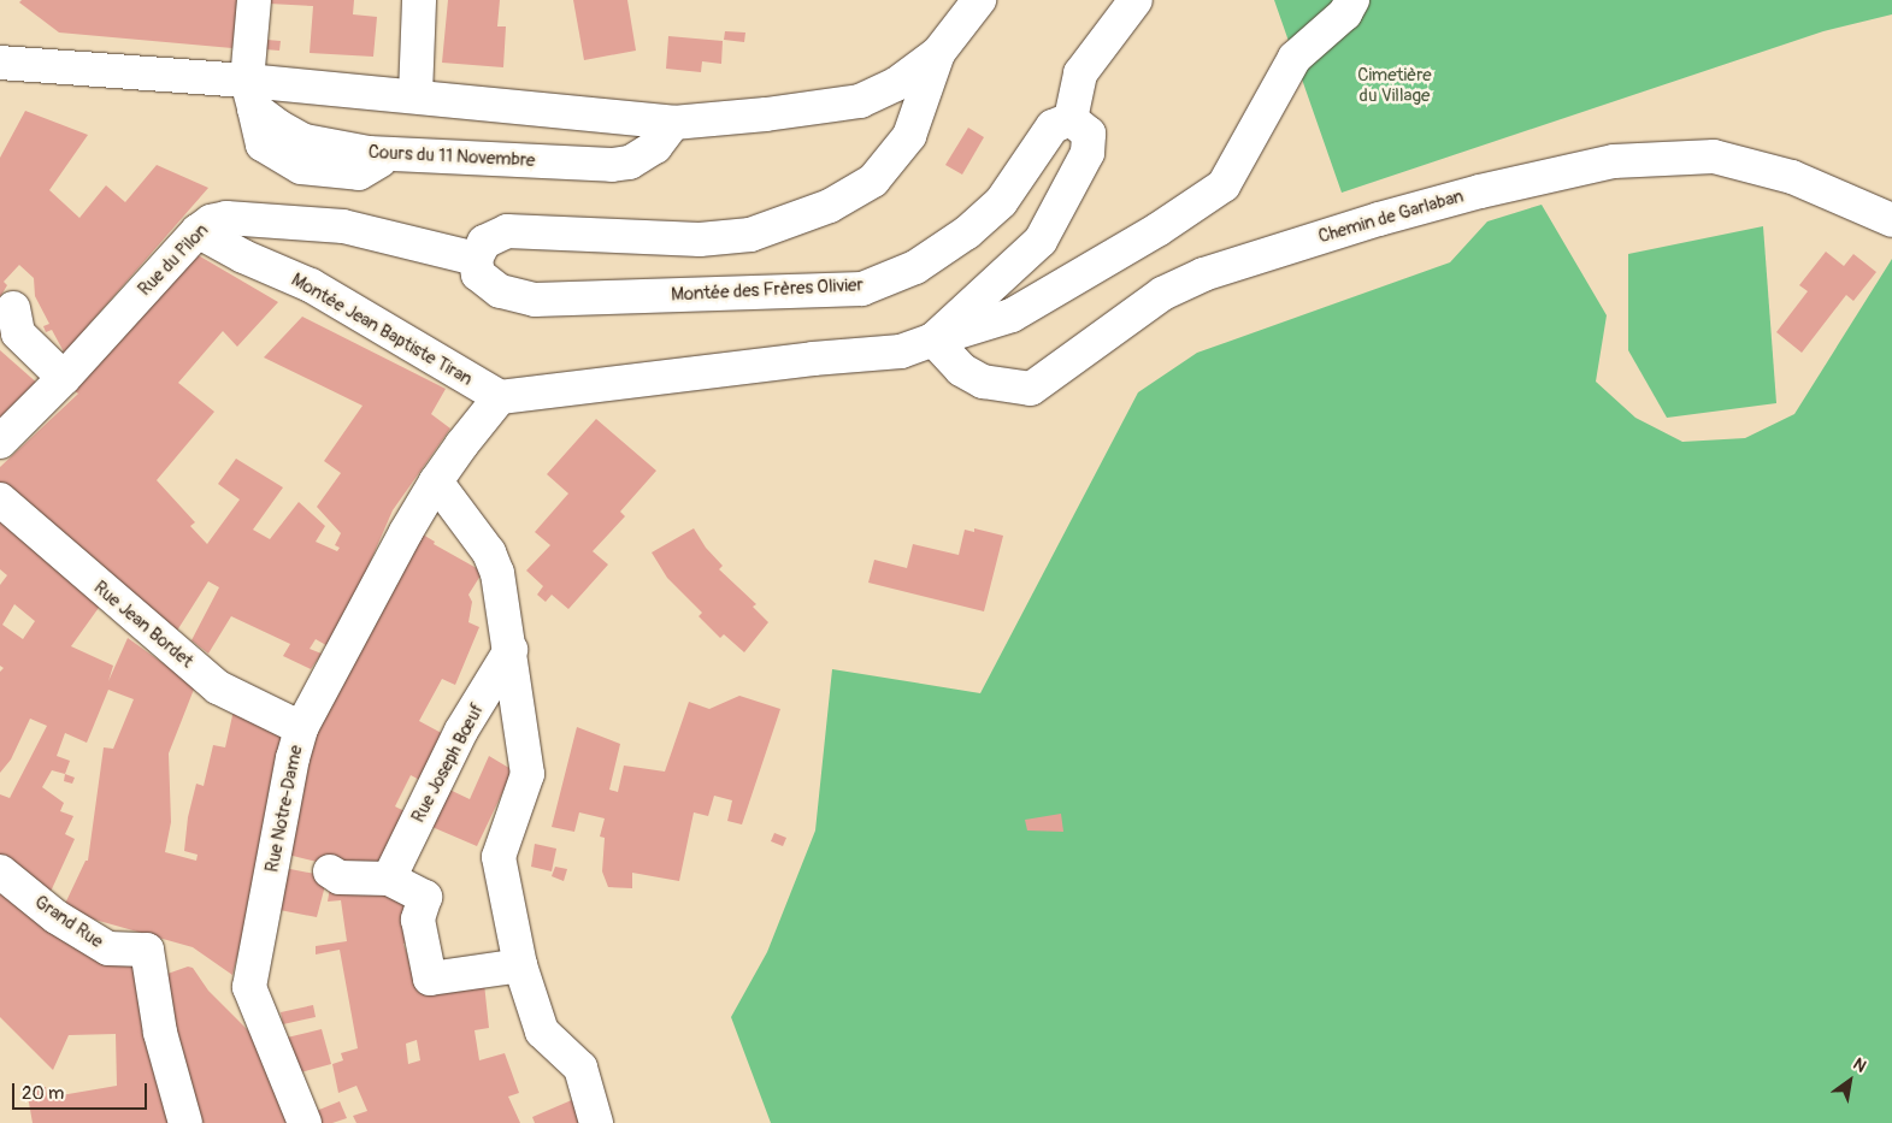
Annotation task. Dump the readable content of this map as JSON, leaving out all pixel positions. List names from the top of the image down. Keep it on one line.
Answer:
{"streets":{"street":["Cours du 11 Novembre","Chemin de Garlaban","Rue du Pilon","Montée des Frères Olivier","Montée Jean Baptiste Tiran","Rue Jean Bordet","Rue Joseph Bœuf","Rue Notre-Dame","Grand Rue"]},"crossings":[["Rue du Pilon","Montée des Frères Olivier"],["Rue du Pilon","Montée Jean Baptiste Tiran"],["Montée Jean Baptiste Tiran","Rue Notre-Dame"],["Rue Jean Bordet","Rue Notre-Dame"]],"parks":["Cimetière du Village"],"scale_bar":"20 m","north":"top right"}
